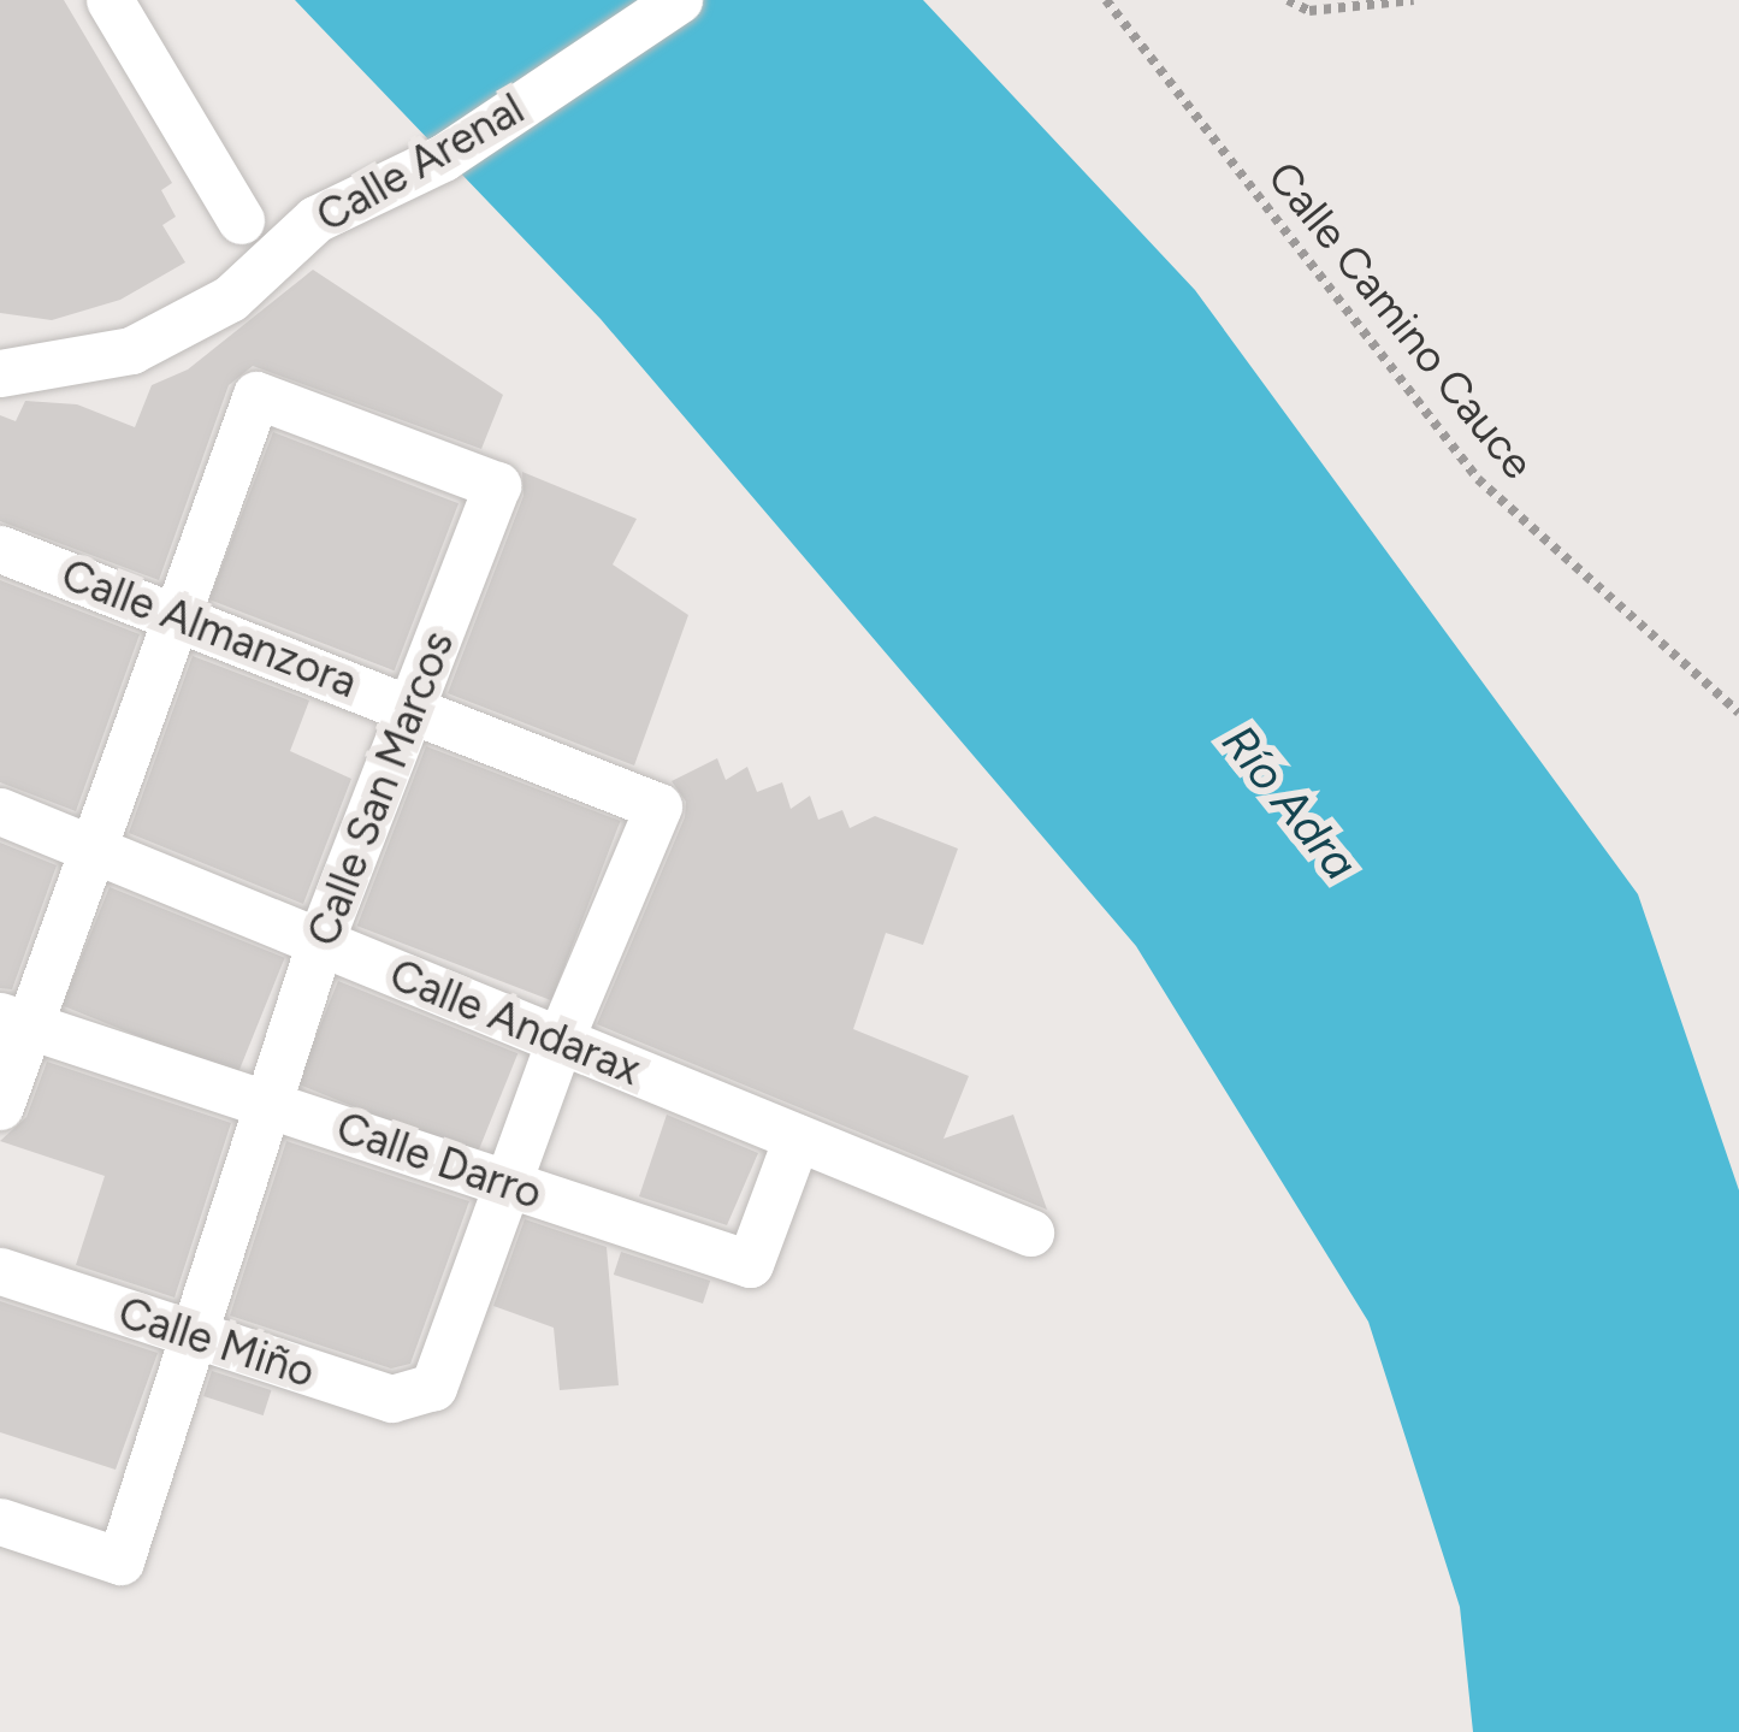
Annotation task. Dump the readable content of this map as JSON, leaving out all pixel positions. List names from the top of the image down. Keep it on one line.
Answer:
{"streets":{"street":["Calle Arenal","Calle Almanzora","Calle San Marcos","Calle Andarax","Calle Darro","Calle Miño"],"path":["Calle Camino Cauce"]},"crossings":[["Calle Almanzora","Calle San Marcos"],["Calle Almanzora","Calle Andarax"],["Calle San Marcos","Calle Andarax"],["Calle San Marcos","Calle Darro"],["Calle San Marcos","Calle Miño"],["Calle Andarax","Calle Darro"],["Calle Darro","Calle Miño"]],"water":["Río Adra"]}
